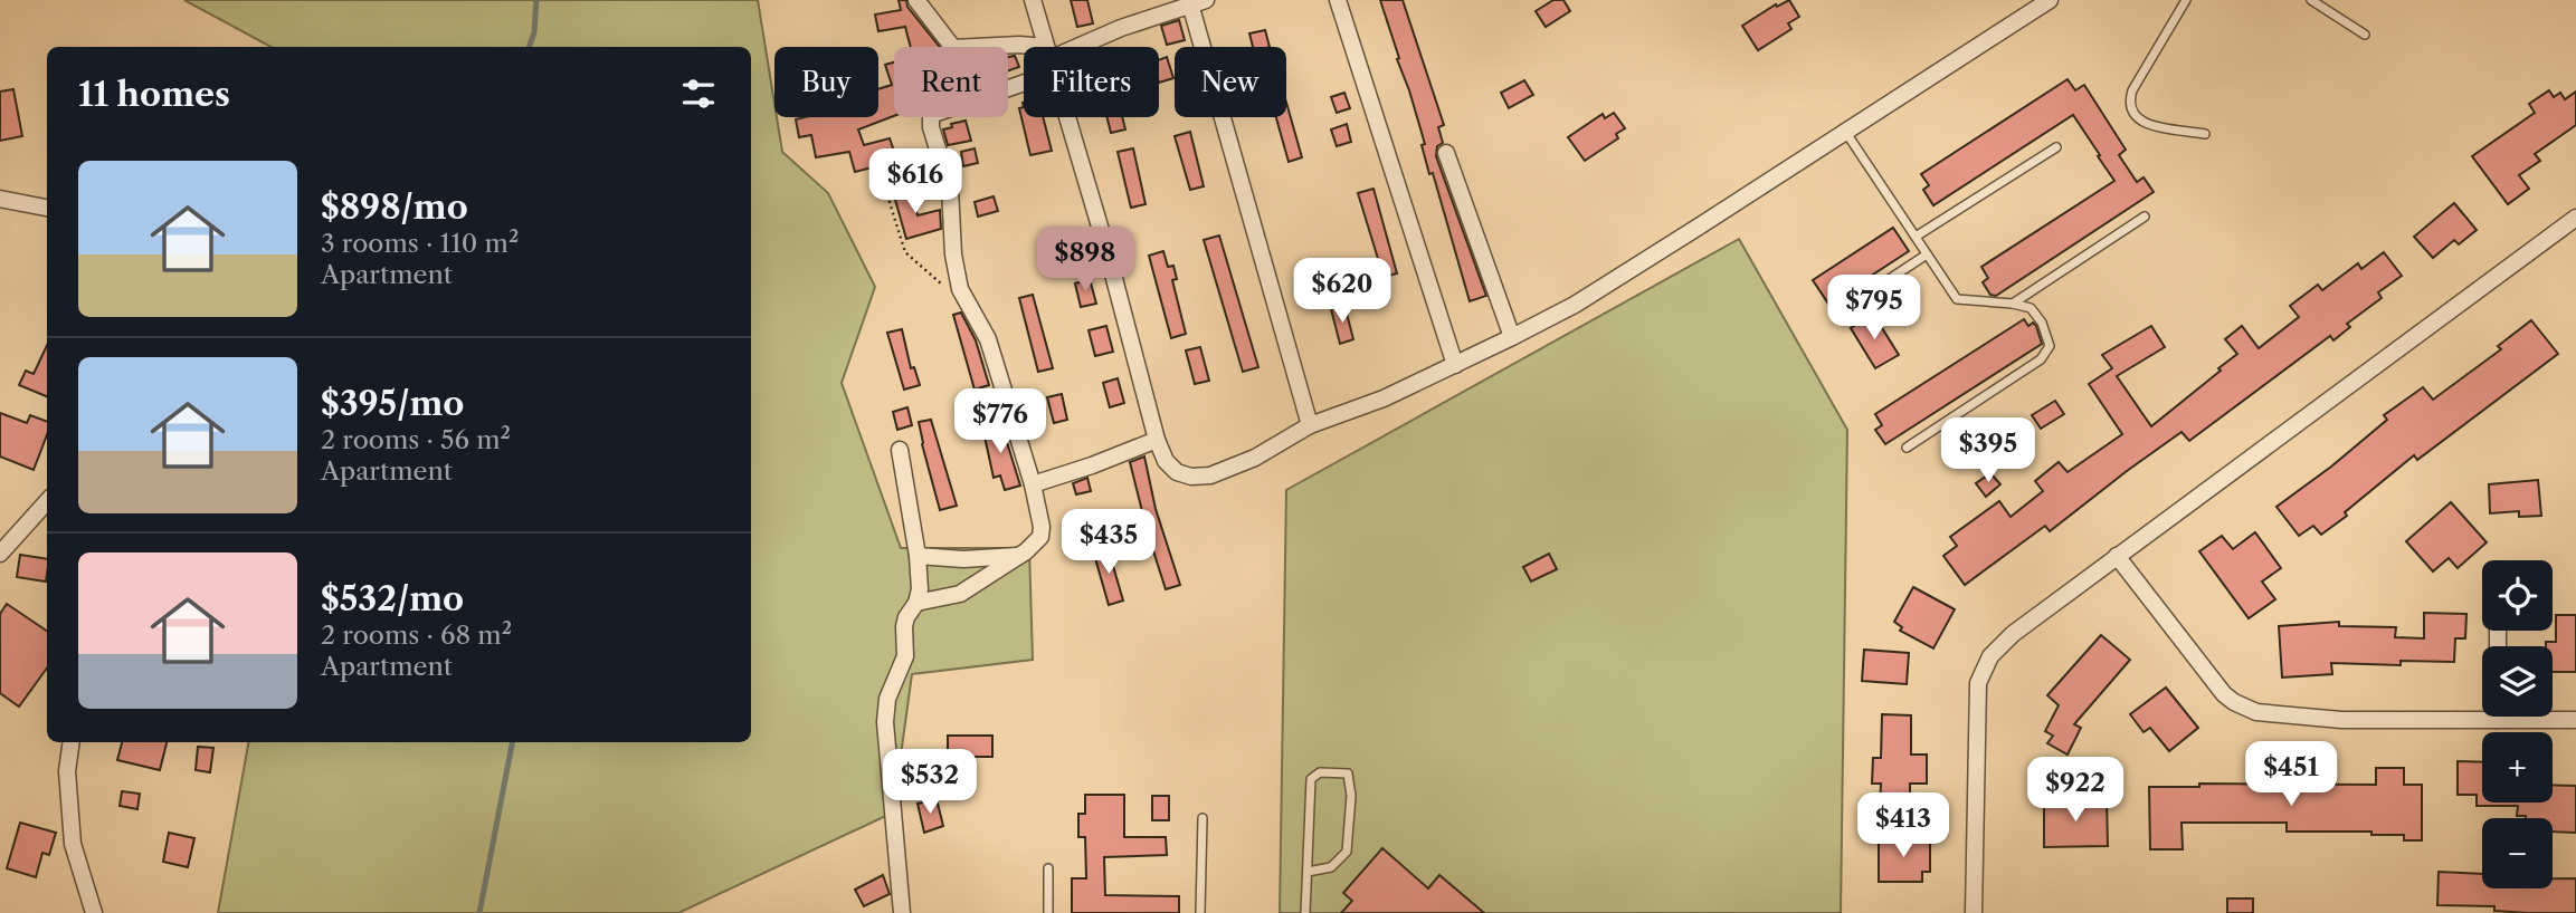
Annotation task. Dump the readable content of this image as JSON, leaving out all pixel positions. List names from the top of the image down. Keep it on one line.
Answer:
{"page":{"chip":["Buy","Rent","Filters","New"],"heading":"11 homes","list":[{"name":"$898/mo","note":"3 rooms · 110 m² · Apartment"},{"name":"$395/mo","note":"2 rooms · 56 m² · Apartment"},{"name":"$532/mo","note":"2 rooms · 68 m² · Apartment"}],"price":["$616","$898","$620","$795","$776","$395","$435","$451","$532","$922","$413"],"map_buttons":["+","−"]}}
